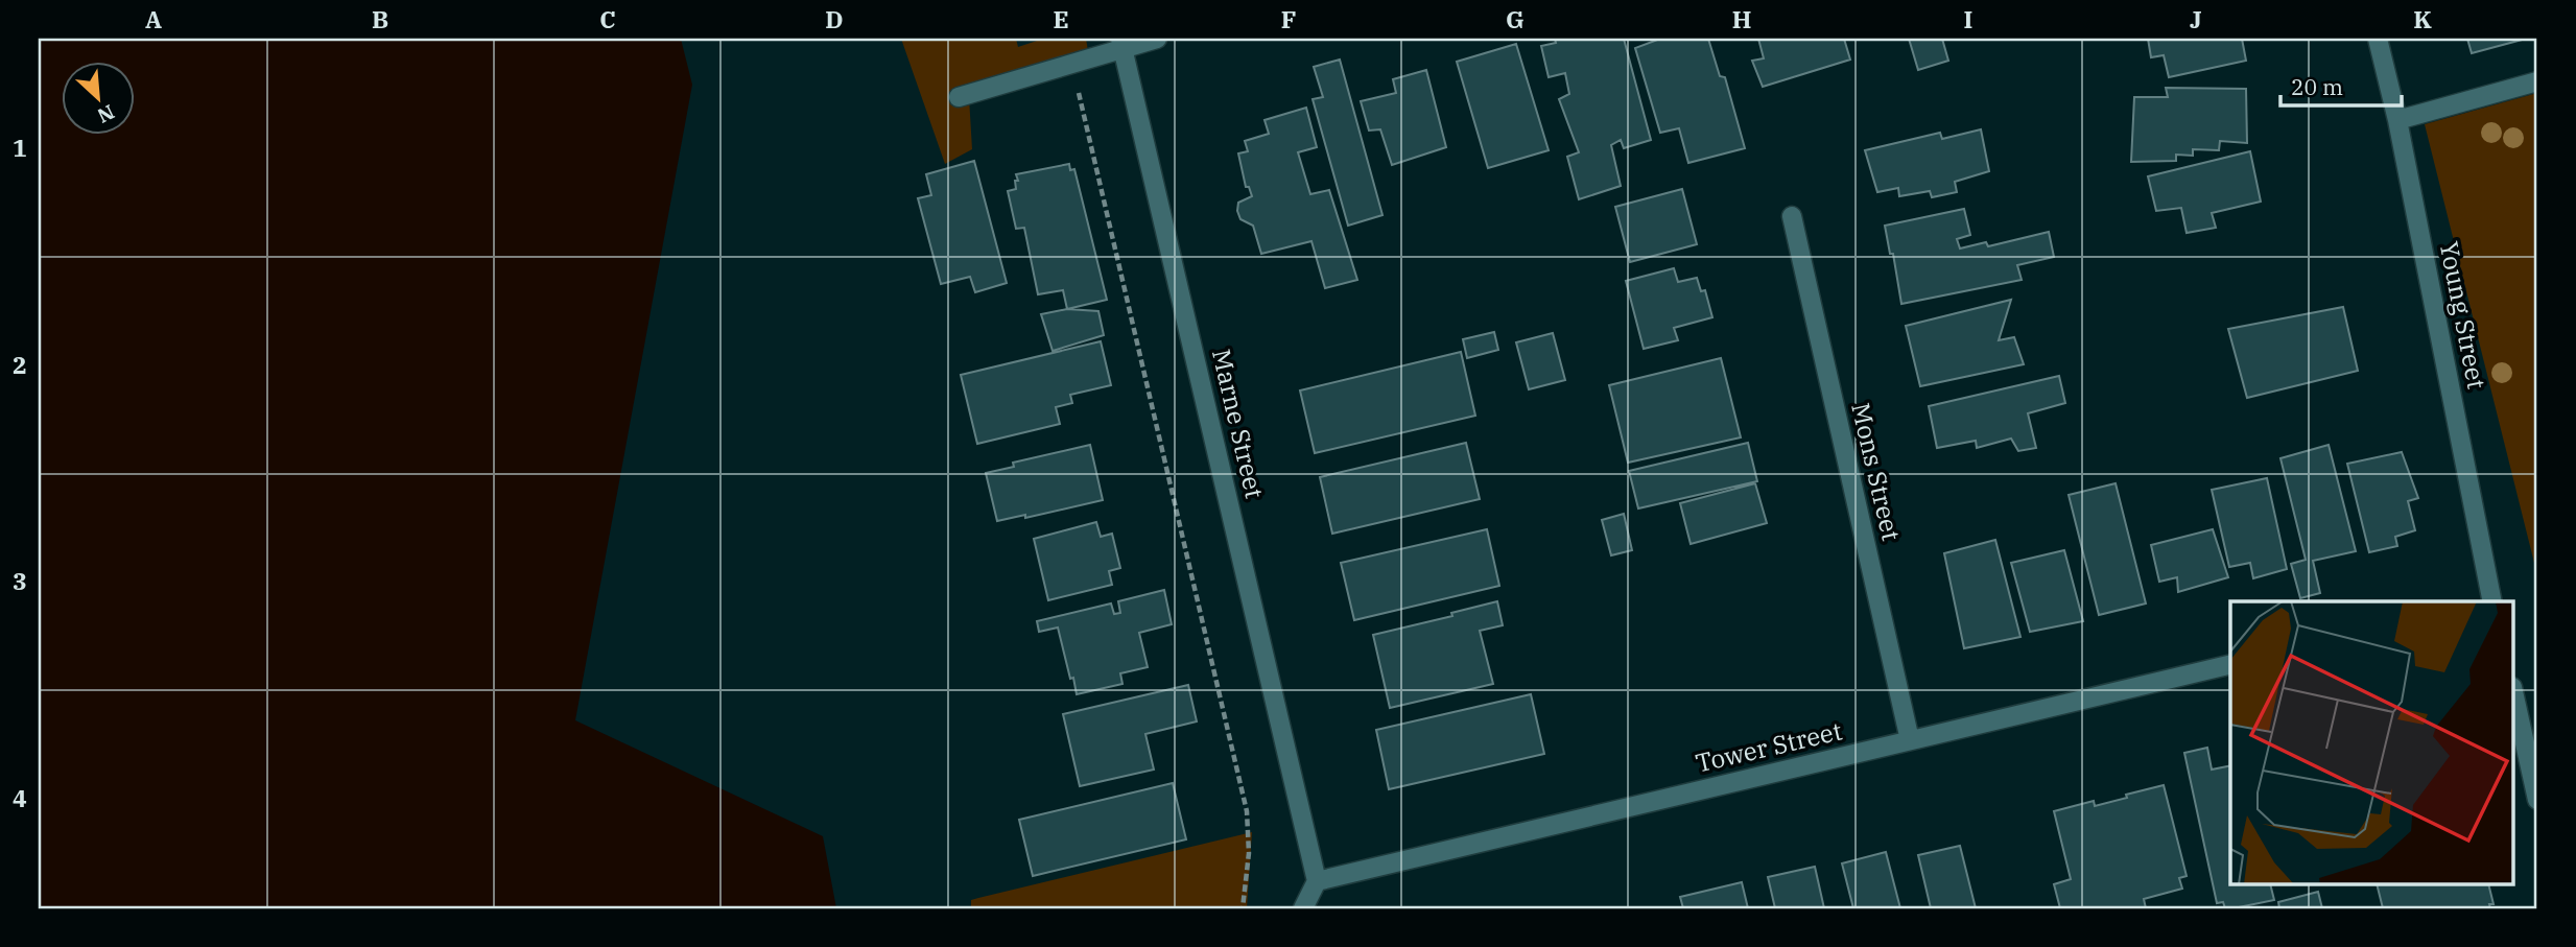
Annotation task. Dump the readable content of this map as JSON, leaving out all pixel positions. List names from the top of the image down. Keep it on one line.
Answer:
{"streets":{"street":["Young Street","Marne Street","Mons Street","Tower Street"]},"crossings":[["Marne Street","Tower Street"],["Mons Street","Tower Street"]],"scale_bar":"20 m","north":"bottom right","grid":{"columns":["A","B","C","D","E","F","G","H","I","J","K"],"rows":["1","2","3","4"]}}
